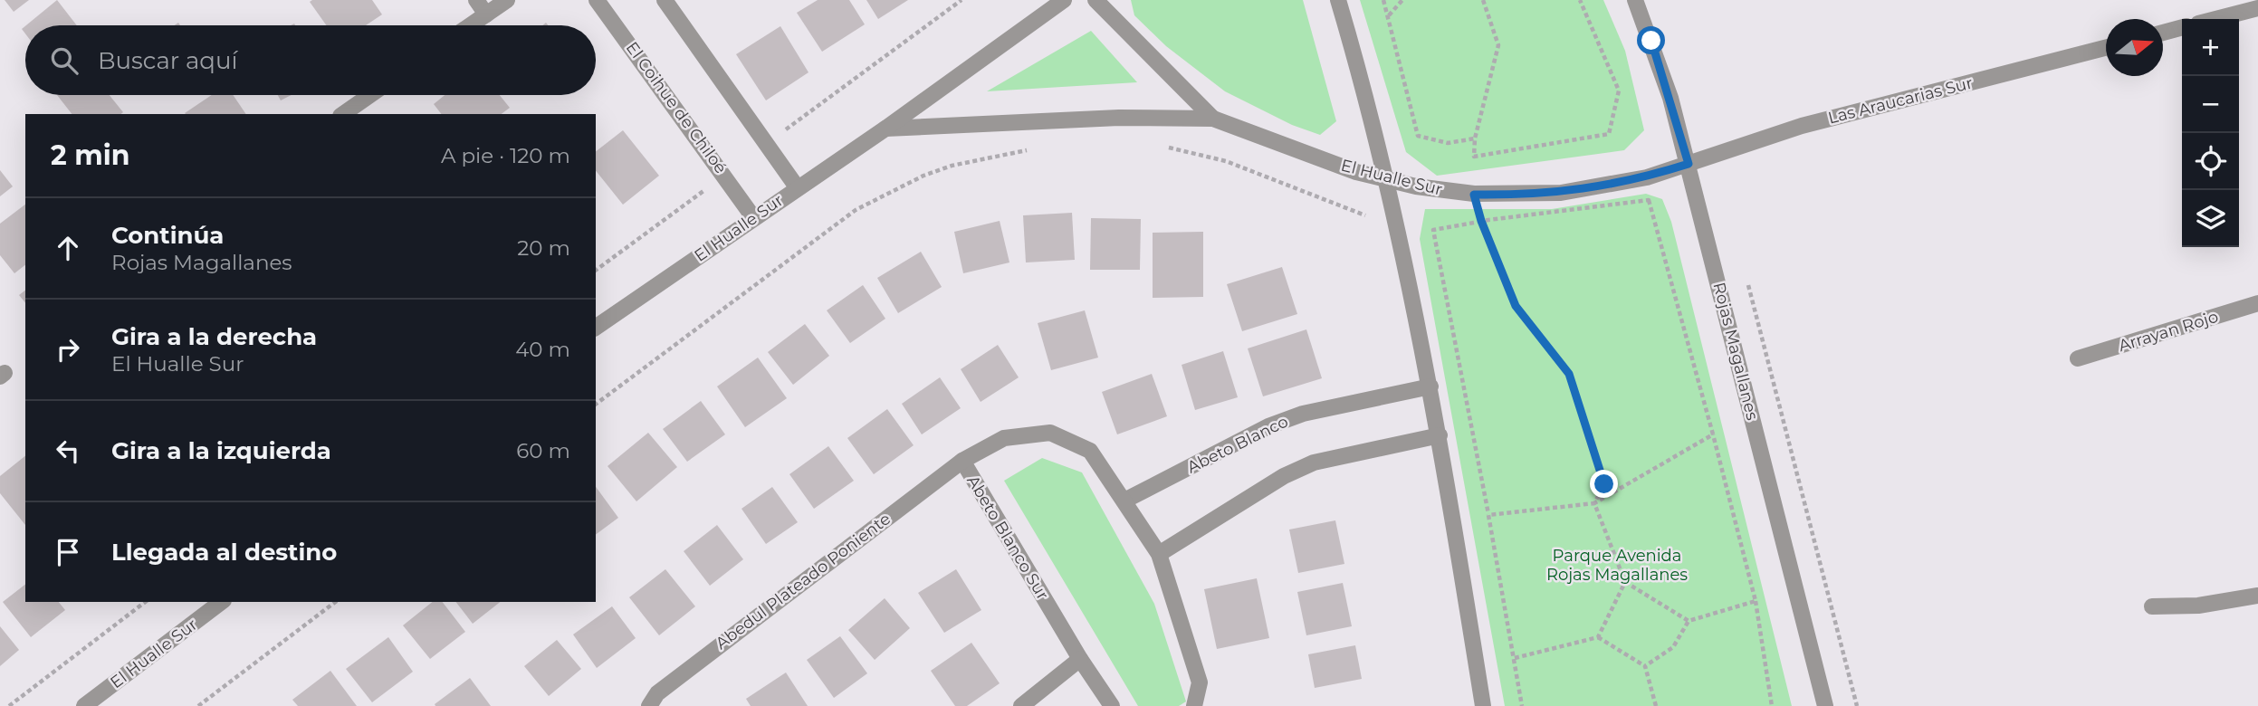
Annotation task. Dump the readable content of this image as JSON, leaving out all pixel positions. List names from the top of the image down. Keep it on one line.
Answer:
{"streets":{"street":["Las Araucarias Sur","El Coihue de Chiloé","El Hualle Sur","Arrayan Rojo","Rojas Magallanes","Abeto Blanco","Abeto Blanco Sur","Abedul Plateado Poniente"]},"crossings":[["Las Araucarias Sur","El Hualle Sur"],["Las Araucarias Sur","Rojas Magallanes"],["El Coihue de Chiloé","El Hualle Sur"],["El Hualle Sur","Rojas Magallanes"],["Abeto Blanco","Abeto Blanco Sur"],["Abeto Blanco Sur","Abedul Plateado Poniente"]],"parks":["Parque Avenida Rojas Magallanes"],"north":"right","page":{"map_buttons":["+","−"],"search":"Buscar aquí","heading":["2 min","A pie · 120 m"],"list":[["Continúa","Rojas Magallanes","20 m"],["Gira a la derecha","El Hualle Sur","40 m"],["Gira a la izquierda","60 m"],"Llegada al destino"]}}
